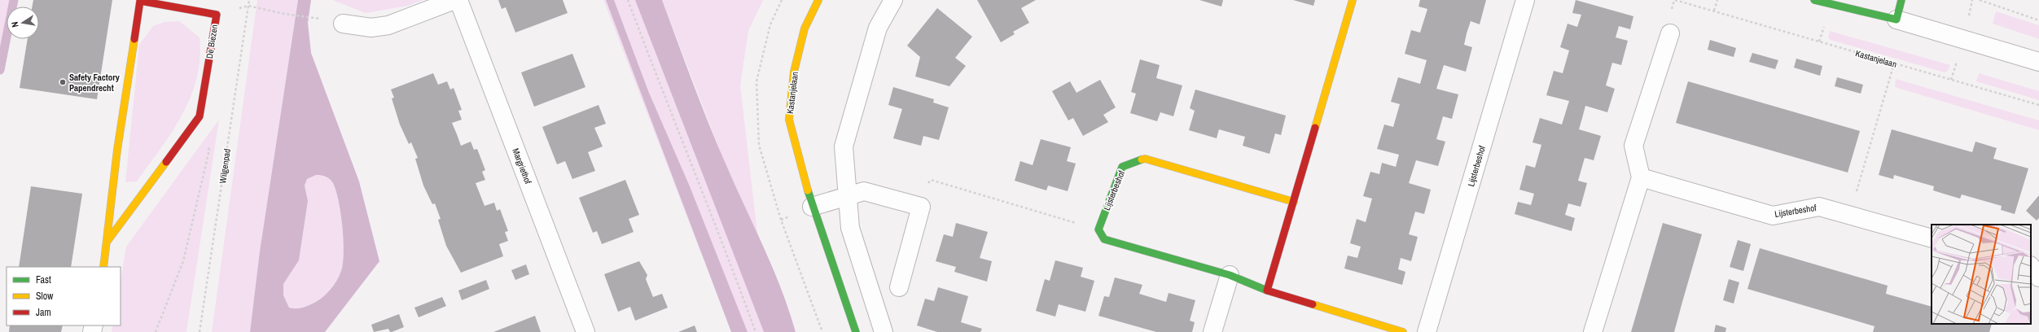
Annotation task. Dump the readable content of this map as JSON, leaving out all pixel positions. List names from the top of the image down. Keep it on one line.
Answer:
{"streets":{"street":["De Biezen","Kastanjelaan","Margriethof","Lijsterbeshof"],"path":["Wilgenpad"]},"places":["Safety Factory Papendrecht"],"legend":["Fast","Slow","Jam"],"north":"left"}
